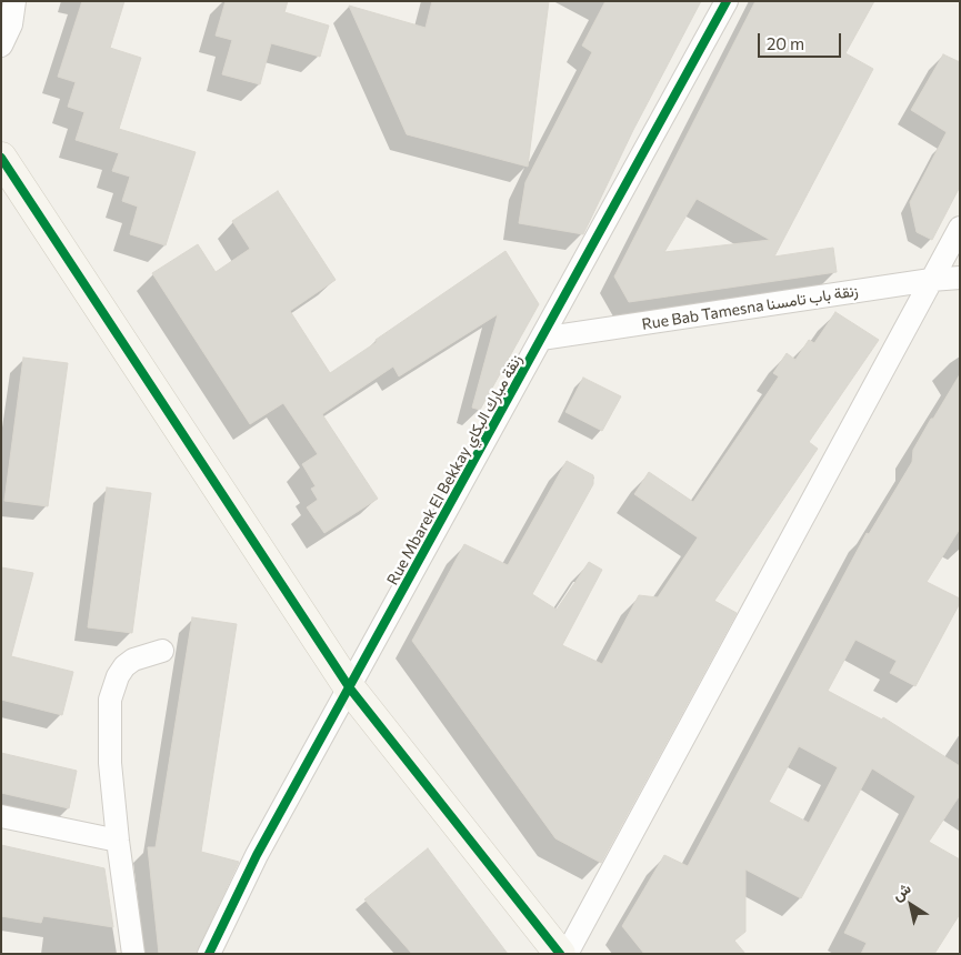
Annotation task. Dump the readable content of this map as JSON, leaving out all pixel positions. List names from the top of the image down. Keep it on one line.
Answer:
{"streets":{"street":["Rue Bab Tamesna زنقة باب تامسنا","Rue Mbarek El Bekkay زنقة مبارك البكاي"]},"crossings":[["Rue Bab Tamesna زنقة باب تامسنا","Rue Mbarek El Bekkay زنقة مبارك البكاي"]],"scale_bar":"20 m","north":"top left"}
